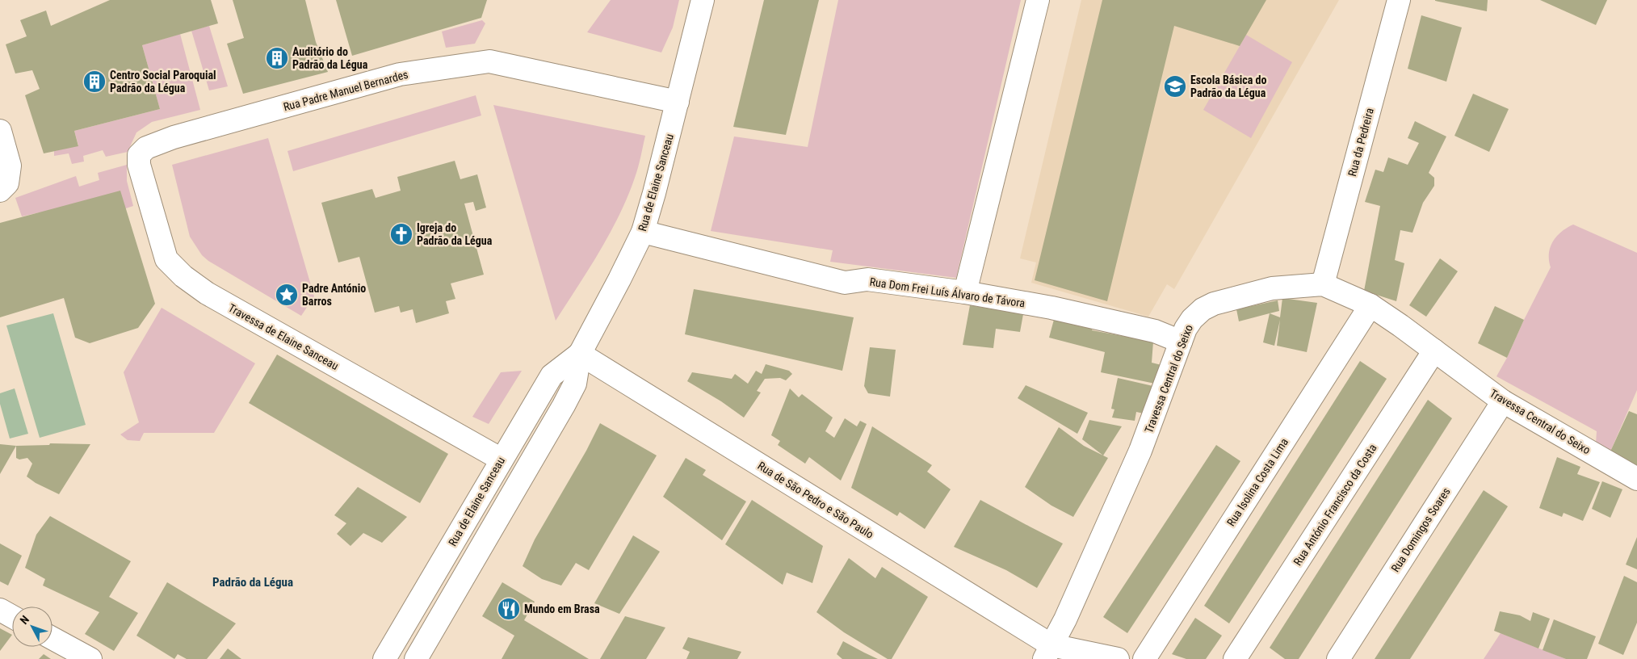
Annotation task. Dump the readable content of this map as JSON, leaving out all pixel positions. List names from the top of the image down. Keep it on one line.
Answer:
{"streets":{"street":["Rua Padre Manuel Bernardes","Rua da Pedreira","Rua de Elaine Sanceau","Rua Dom Frei Luís Álvaro de Távora","Travessa de Elaine Sanceau","Travessa Central do Seixo","Rua Isolina Costa Lima","Rua de São Pedro e São Paulo","Rua António Francisco da Costa","Rua Domingos Soares"]},"crossings":[["Rua Padre Manuel Bernardes","Rua de Elaine Sanceau"],["Rua Padre Manuel Bernardes","Travessa de Elaine Sanceau"],["Rua da Pedreira","Travessa Central do Seixo"],["Rua de Elaine Sanceau","Rua Dom Frei Luís Álvaro de Távora"],["Rua de Elaine Sanceau","Travessa de Elaine Sanceau"],["Rua de Elaine Sanceau","Rua de São Pedro e São Paulo"],["Rua Dom Frei Luís Álvaro de Távora","Travessa Central do Seixo"],["Travessa Central do Seixo","Rua Isolina Costa Lima"],["Travessa Central do Seixo","Rua de São Pedro e São Paulo"],["Travessa Central do Seixo","Rua António Francisco da Costa"],["Travessa Central do Seixo","Rua Domingos Soares"]],"districts":["Padrão da Légua"],"places":{"building":["Auditório do Padrão da Légua","Centro Social Paroquial Padrão da Légua"],"school or university":["Escola Básica do Padrão da Légua"],"church":["Igreja do Padrão da Légua"],"place":["Padre António Barros"],"restaurant":["Mundo em Brasa"]},"north":"top left"}
